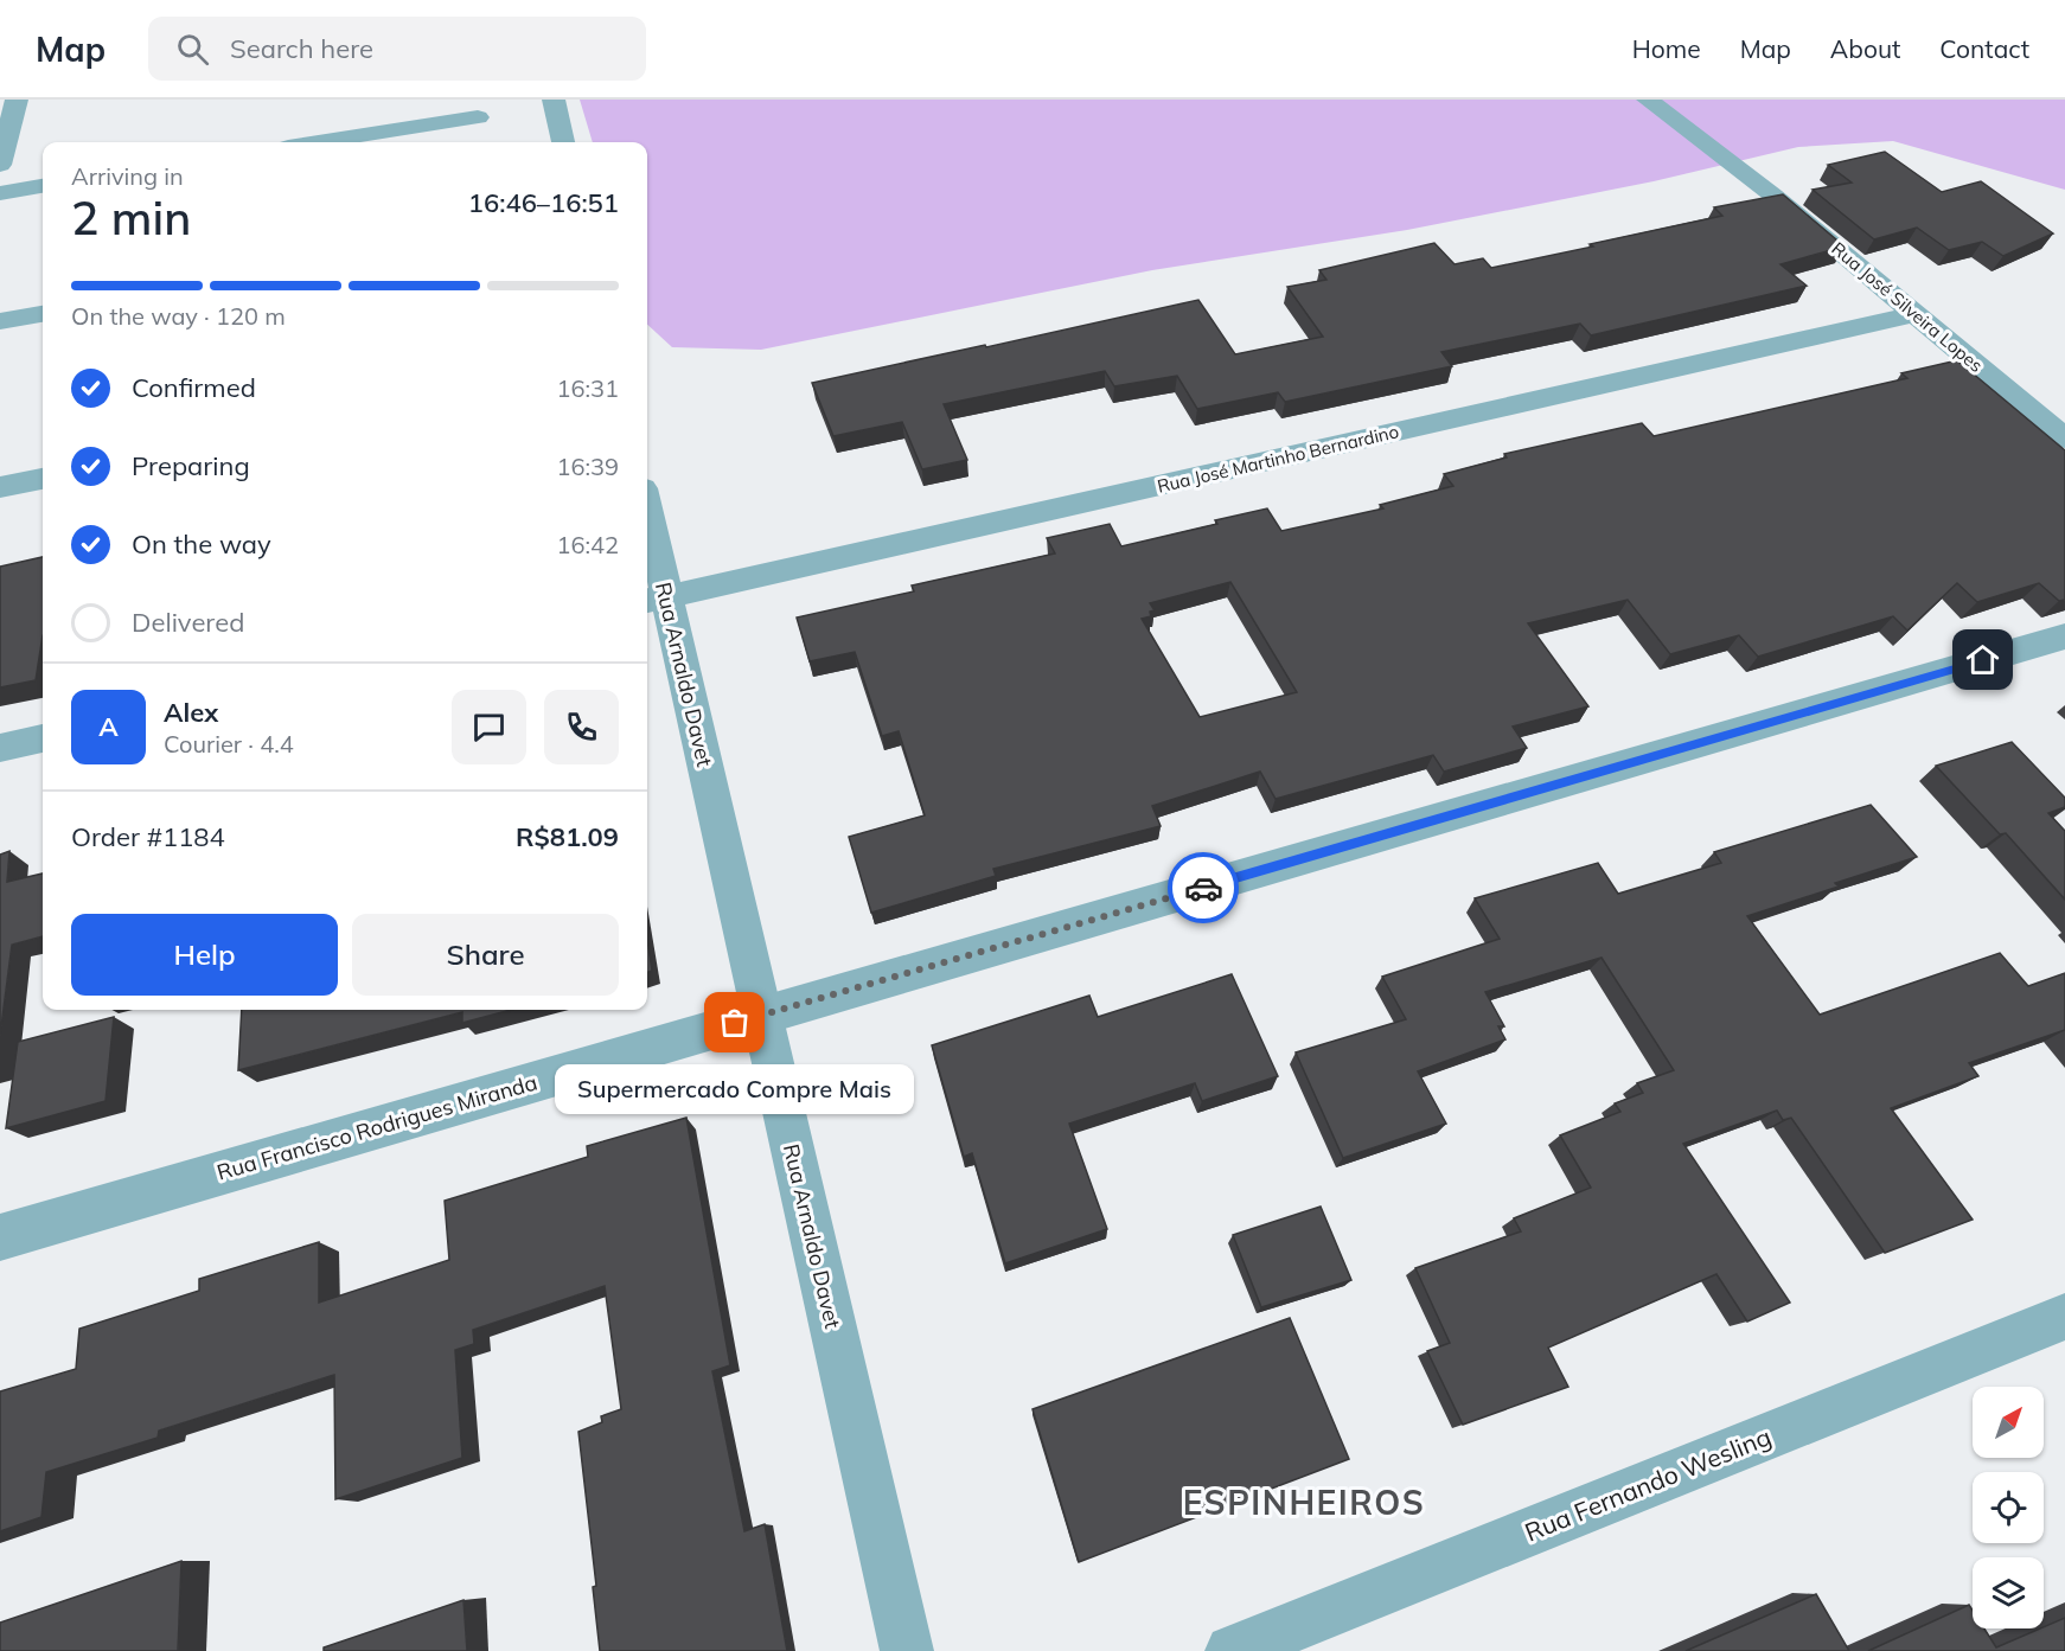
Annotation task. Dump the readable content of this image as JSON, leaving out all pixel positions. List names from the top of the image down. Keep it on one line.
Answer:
{"streets":{"street":["Rua José Silveira Lopes","Rua José Martinho Bernardino","Rua Arnaldo Davet","Rua Francisco Rodrigues Miranda","Rua Fernando Wesling"]},"crossings":[["Rua José Silveira Lopes","Rua José Martinho Bernardino"],["Rua José Martinho Bernardino","Rua Arnaldo Davet"],["Rua Arnaldo Davet","Rua Francisco Rodrigues Miranda"]],"districts":["ESPINHEIROS"],"places":["Supermercado Compre Mais"],"north":"top right","page":{"header":"Map","search":"Search here","nav":["Home","Map","About","Contact"],"heading":["2 min","Arriving in","16:46–16:51"],"panel":["Alex","Courier · 4.4","Order #1184","R$81.09"],"bar":"On the way · 120 m","list":[["Confirmed","16:31"],["Preparing","16:39"],["On the way","16:42"],"Delivered"],"round":"A","buttons":["Help","Share"],"bubble":"Supermercado Compre Mais"}}
